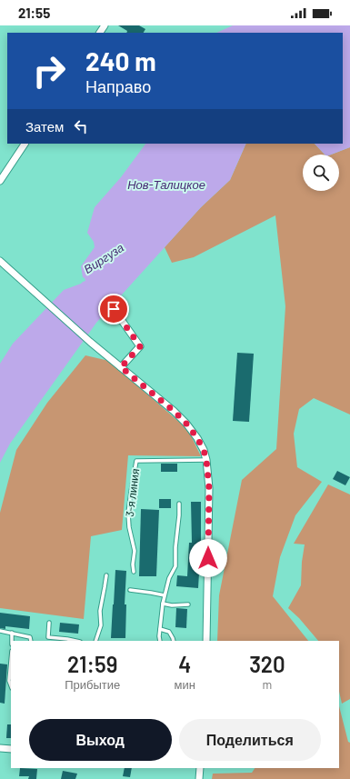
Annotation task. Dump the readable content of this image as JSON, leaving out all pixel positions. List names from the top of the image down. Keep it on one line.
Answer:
{"streets":{"lane":["3-я линия"]},"water":["Нов-Талицкое","Виргуза"],"page":{"status":"21:55","turn":["240 m","Направо"],"then":"Затем","eta":["21:59","Прибытие","4","мин","320","m"],"buttons":["Выход","Поделиться"]}}
